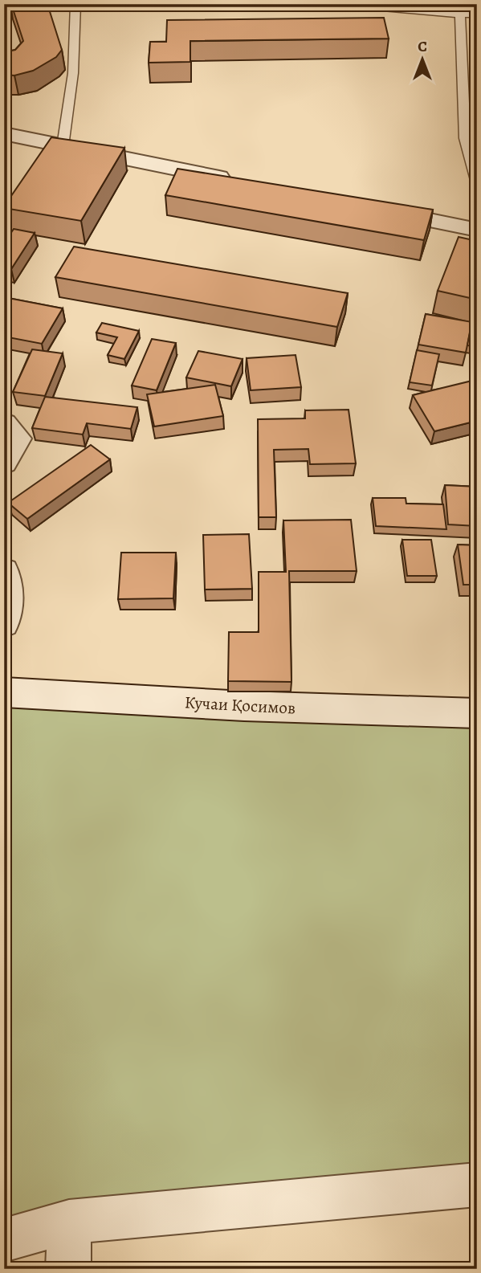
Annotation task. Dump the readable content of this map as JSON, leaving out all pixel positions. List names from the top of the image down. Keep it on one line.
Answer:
{"streets":{"street":["Кучаи Қосимов"]},"north":"top"}
